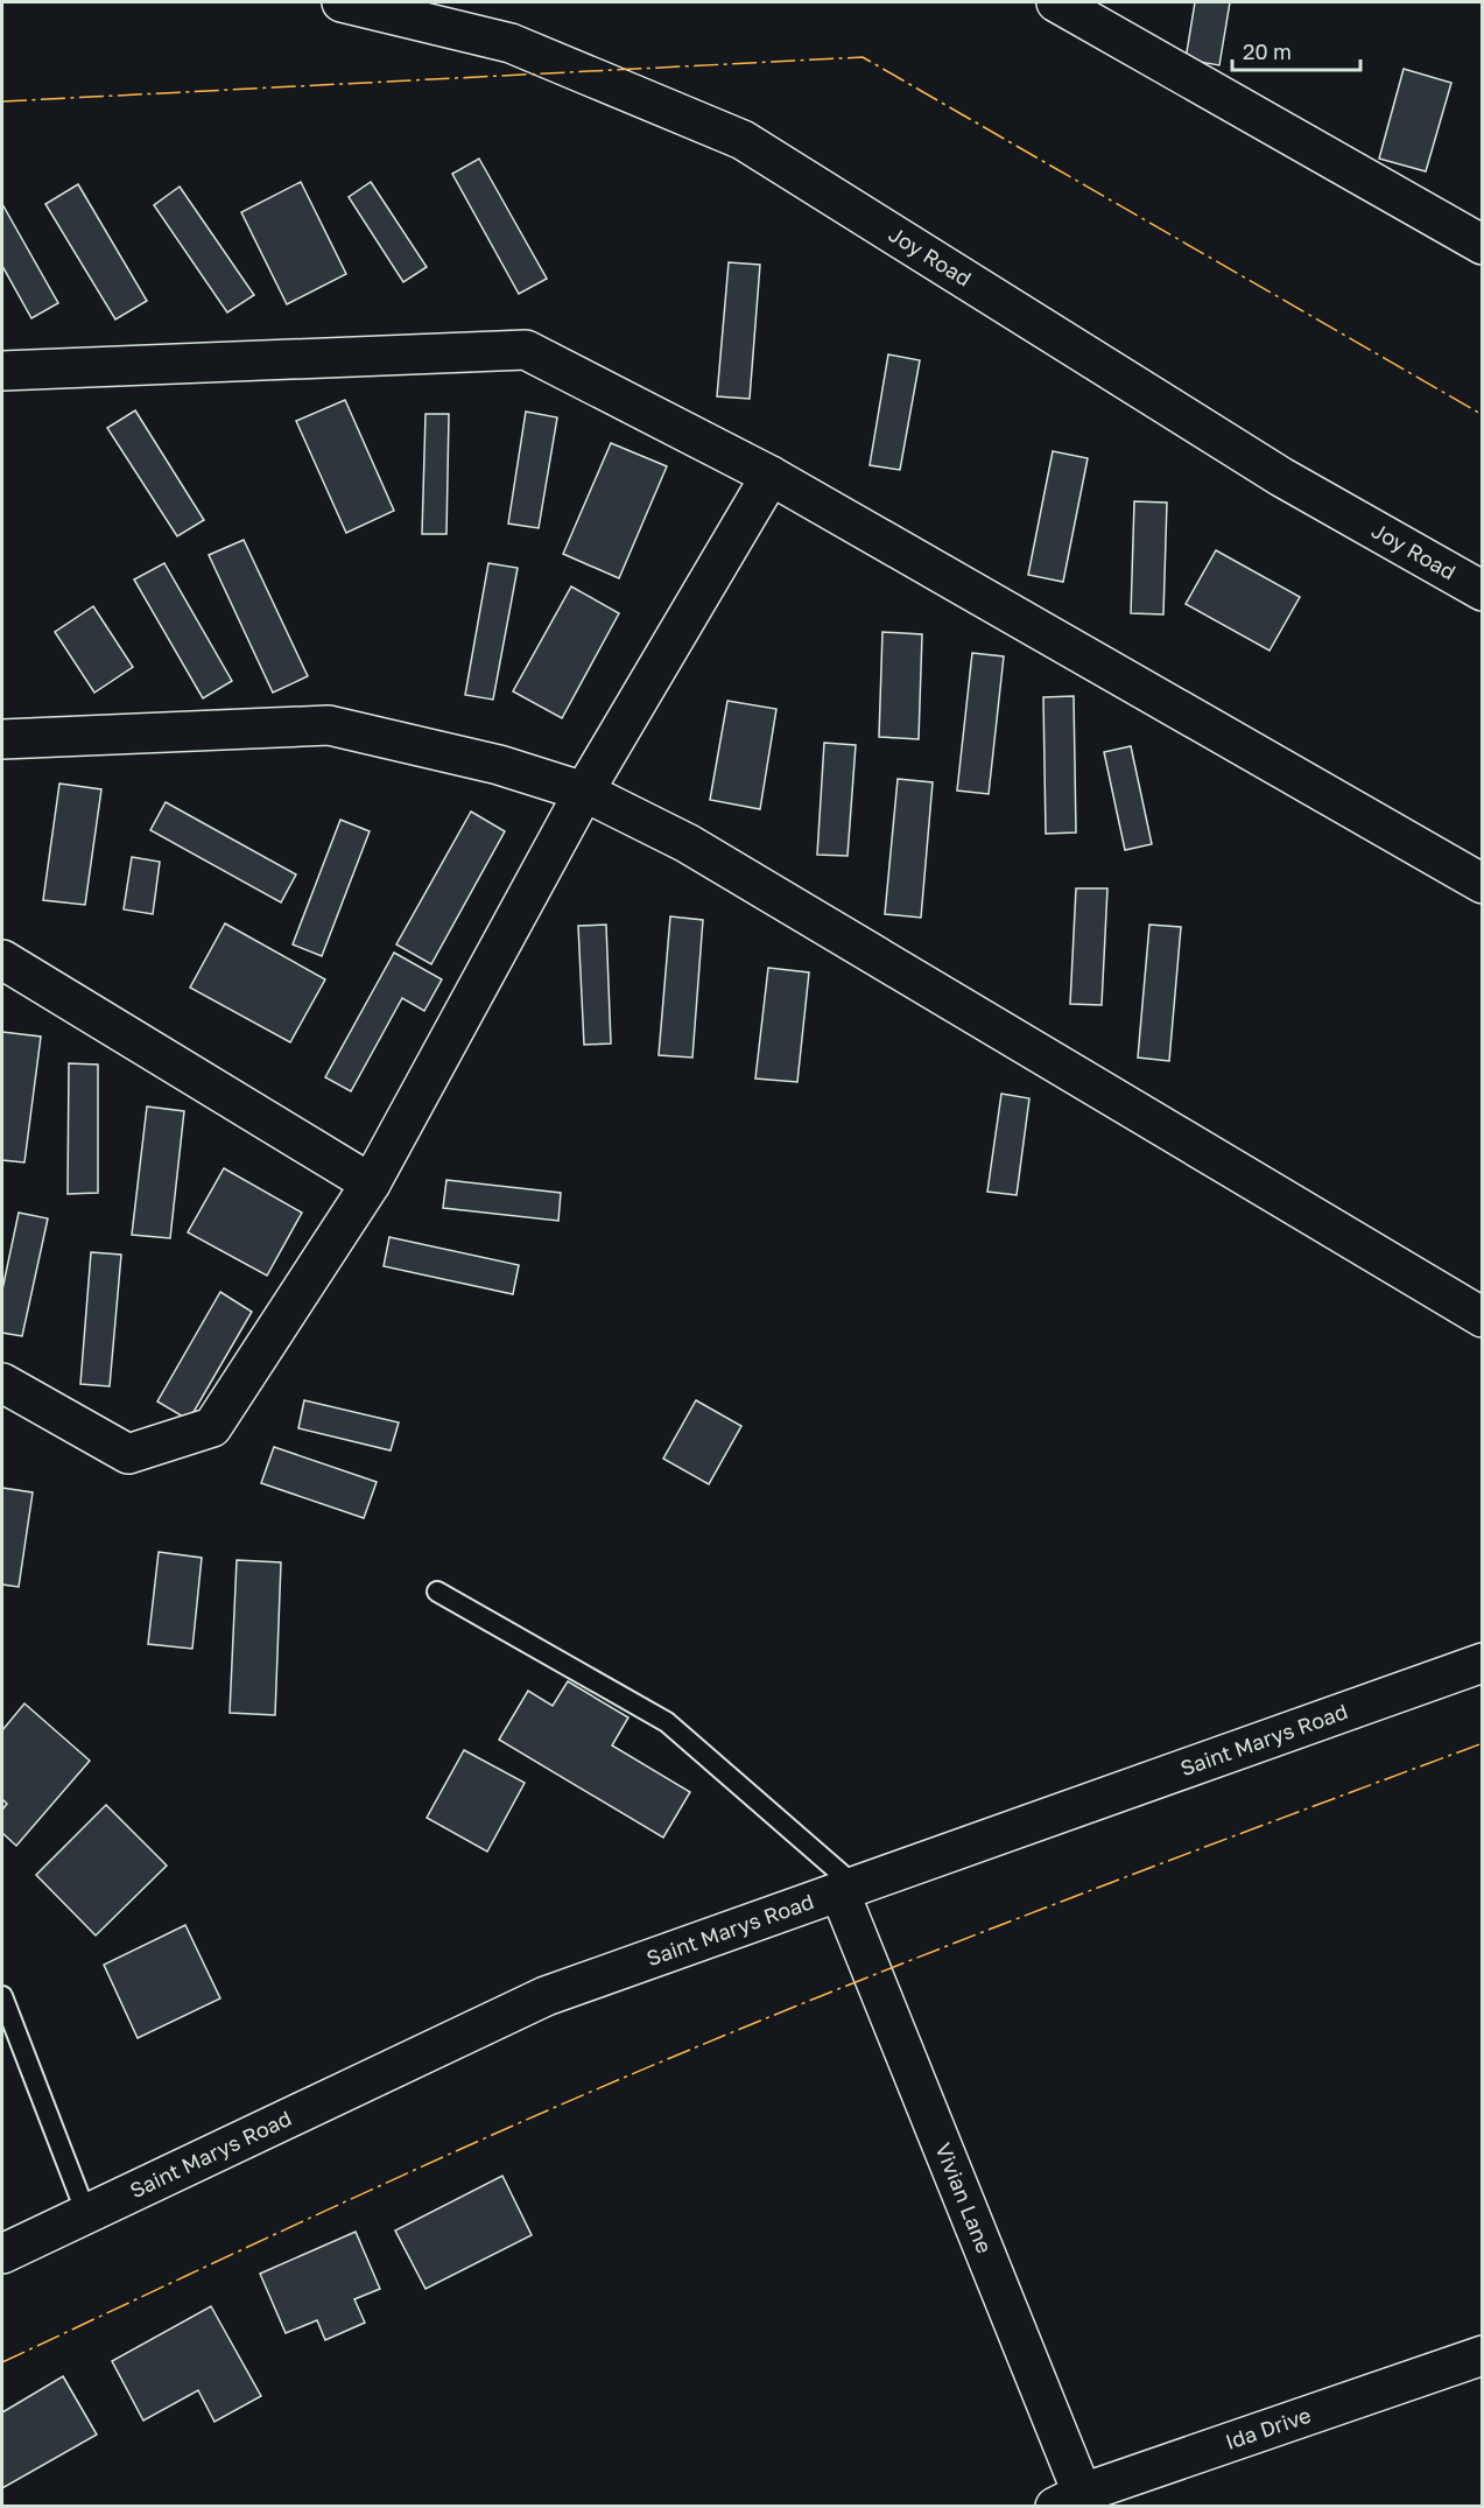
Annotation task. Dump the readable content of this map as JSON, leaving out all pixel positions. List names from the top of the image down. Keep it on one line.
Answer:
{"streets":{"street":["Joy Road","Saint Marys Road","Vivian Lane","Ida Drive"]},"crossings":[["Saint Marys Road","Vivian Lane"],["Vivian Lane","Ida Drive"]],"scale_bar":"20 m"}
